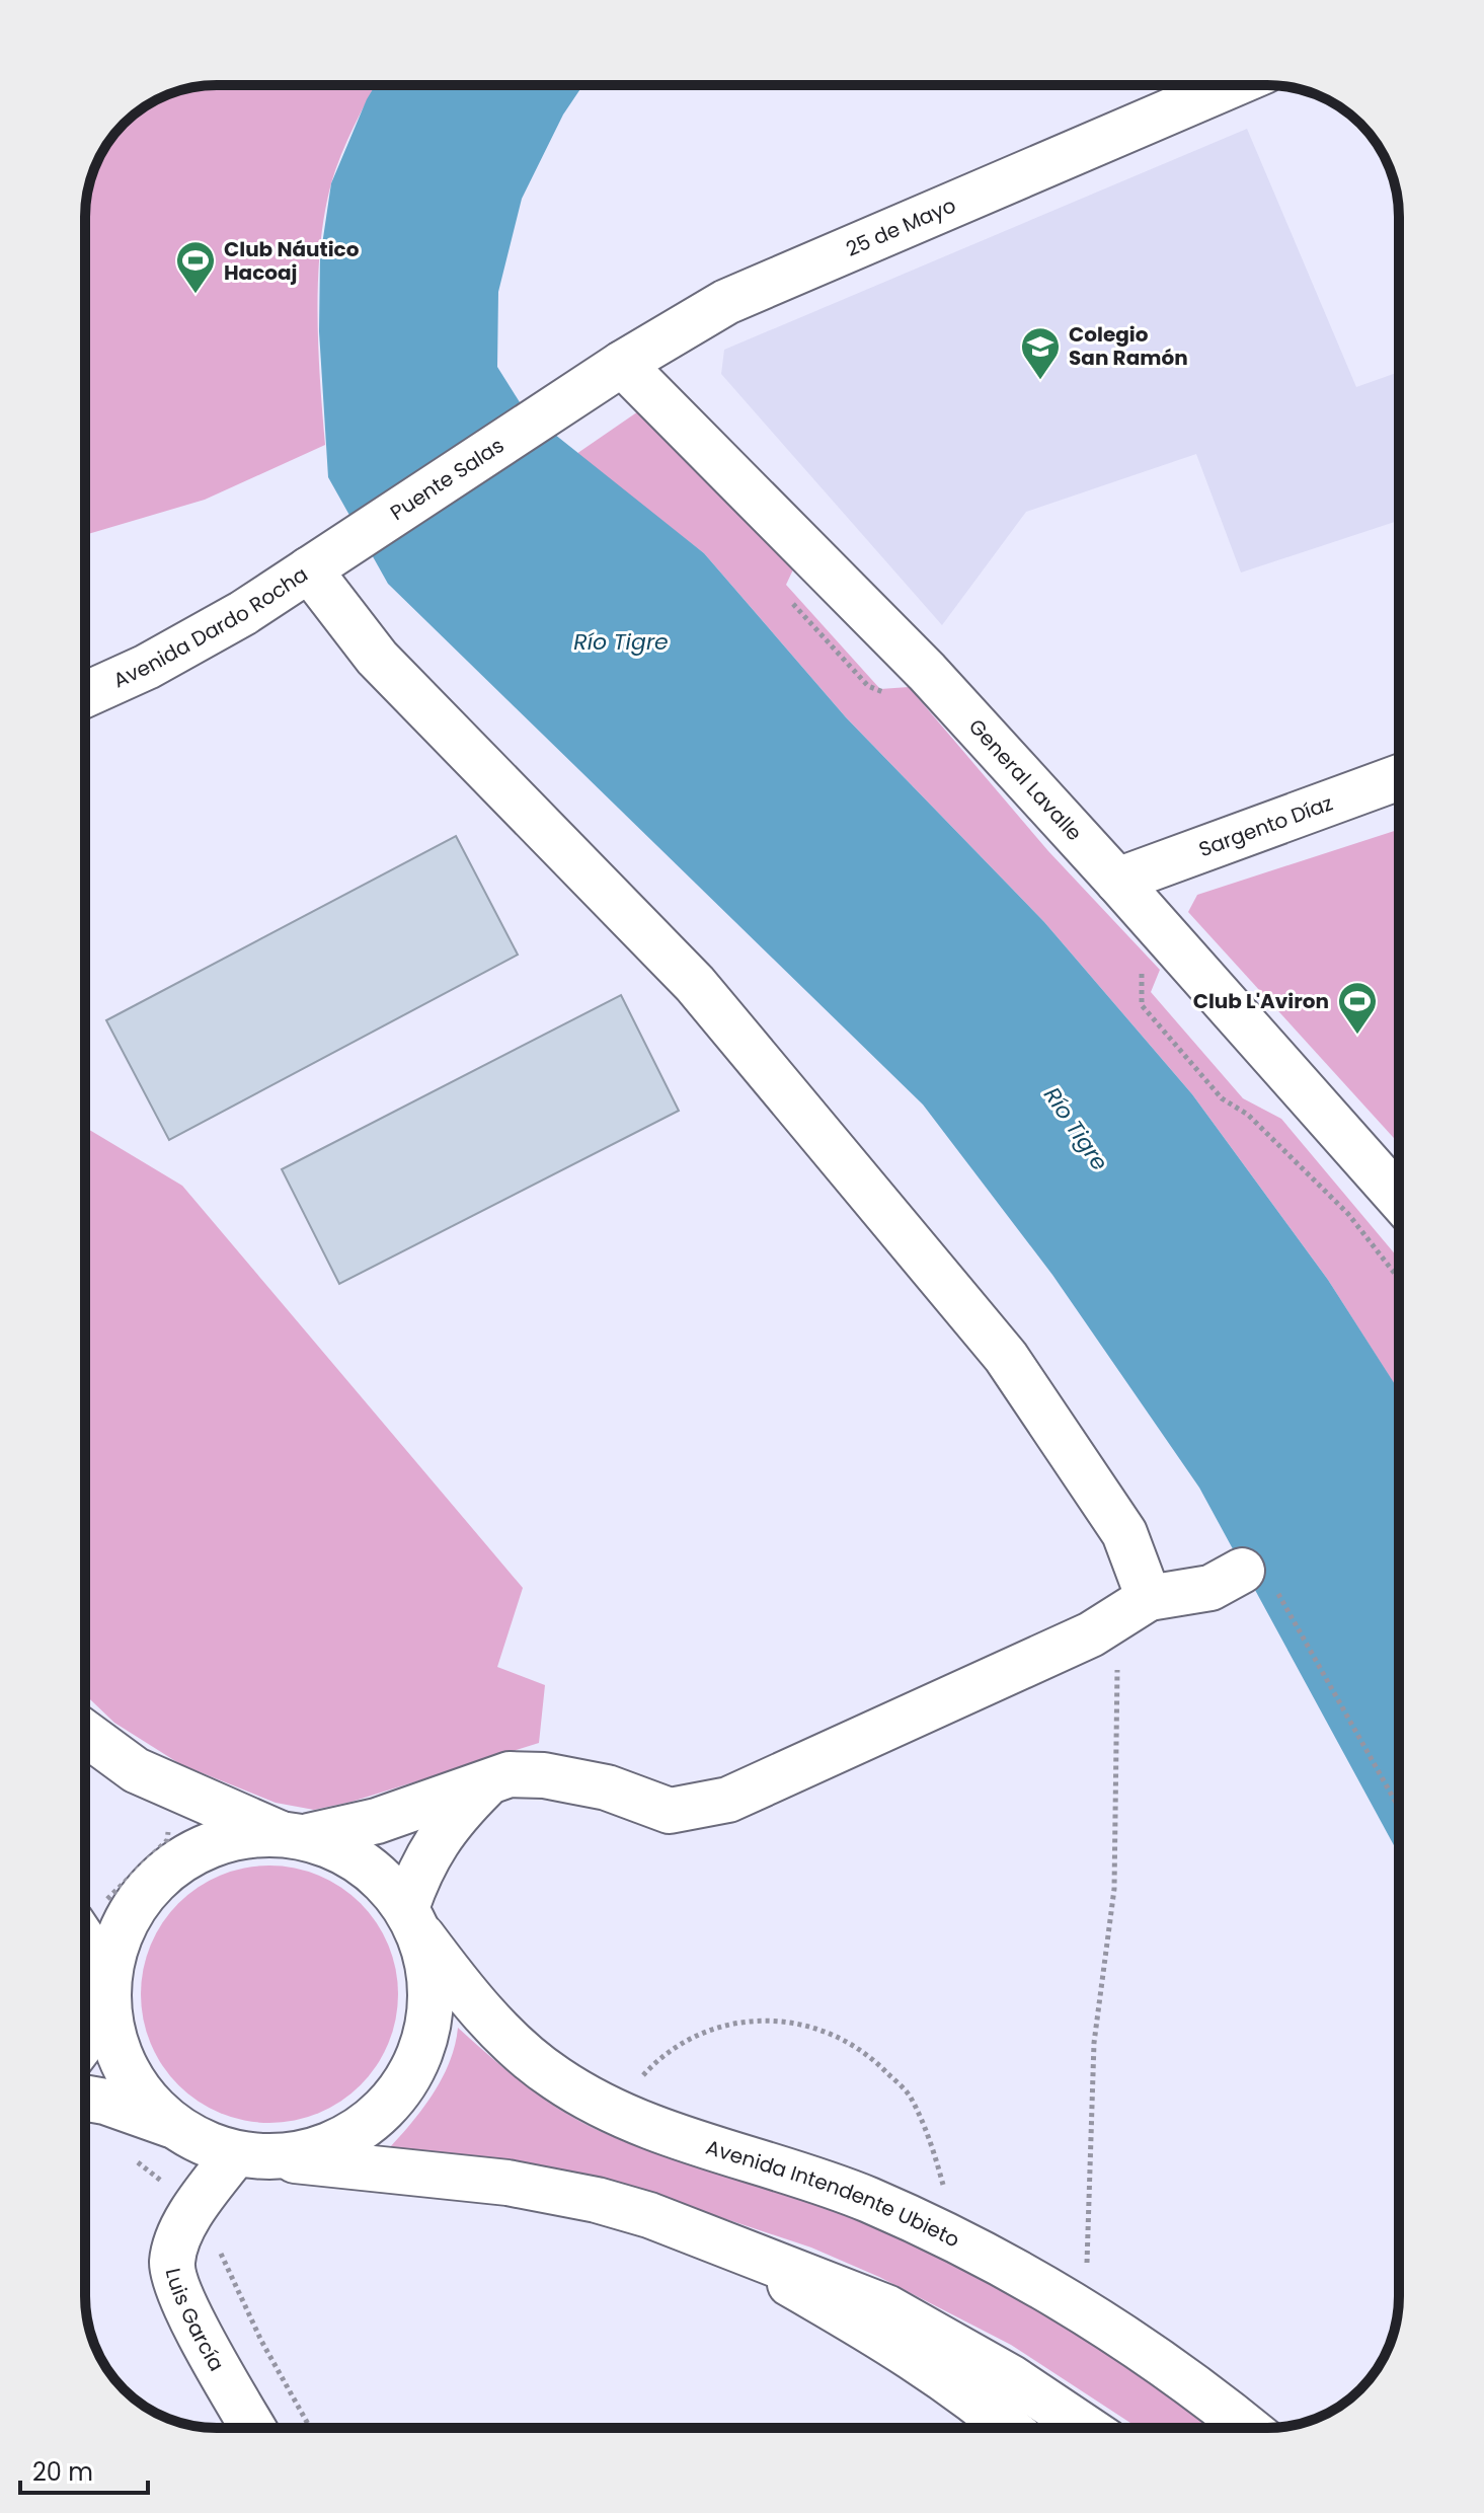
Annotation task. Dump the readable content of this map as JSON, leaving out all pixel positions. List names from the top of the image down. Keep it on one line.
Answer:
{"streets":{"main road":["25 de Mayo","Puente Salas","Avenida Dardo Rocha","General Lavalle","Sargento Díaz","Avenida Intendente Ubieto","Luis García"]},"crossings":[["25 de Mayo","Puente Salas"],["25 de Mayo","General Lavalle"],["Puente Salas","Avenida Dardo Rocha"],["General Lavalle","Sargento Díaz"]],"water":["Río Tigre"],"places":{"sports":["Club Náutico Hacoaj","Club L'Aviron"],"school or university":["Colegio San Ramón"]},"scale_bar":"20 m"}
